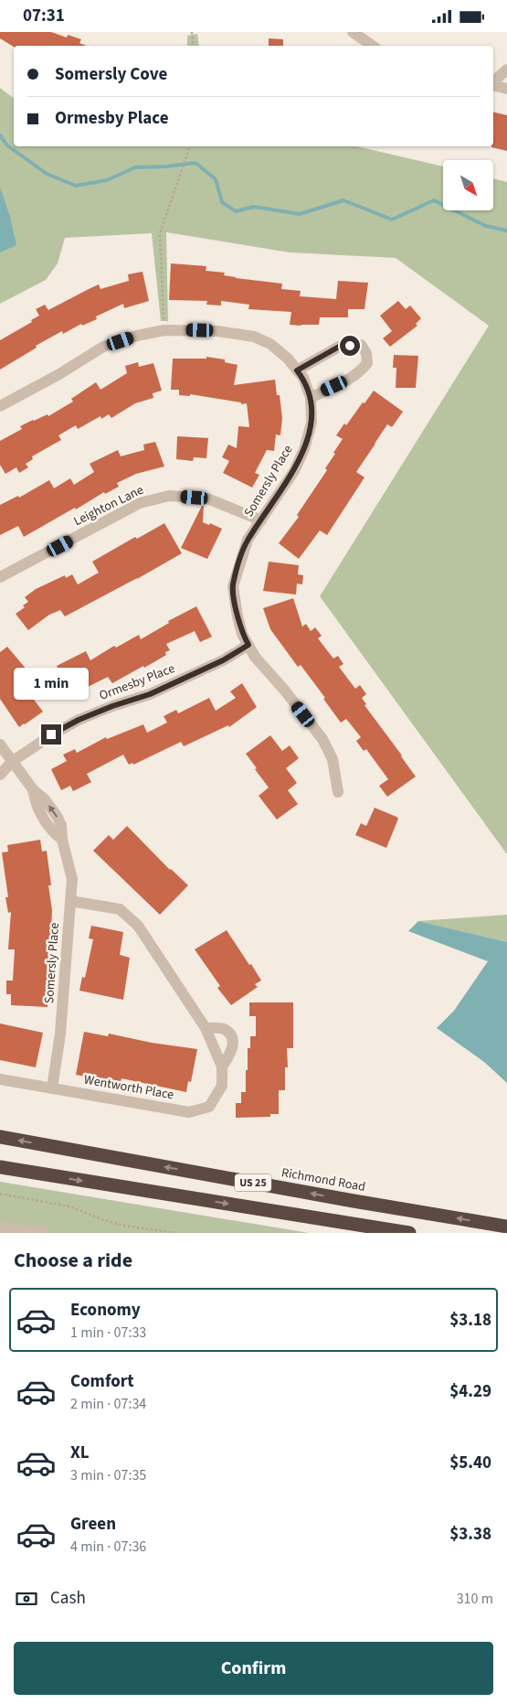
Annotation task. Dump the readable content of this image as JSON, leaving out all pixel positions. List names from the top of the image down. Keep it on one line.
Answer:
{"streets":{"highway":["Richmond Road","US 25"],"street":["Somersly Place","Leighton Lane","Ormesby Place","Wentworth Place"]},"crossings":[["Somersly Place","Leighton Lane"],["Somersly Place","Ormesby Place"],["Somersly Place","Wentworth Place"]],"north":"bottom right","page":{"status":"07:31","banner":["Somersly Cove","Ormesby Place"],"bubble":"1 min","heading":"Choose a ride","list":[{"name":"Economy","note":"1 min · 07:33","value":"$3.18"},{"name":"Comfort","note":"2 min · 07:34","value":"$4.29"},{"name":"XL","note":"3 min · 07:35","value":"$5.40"},{"name":"Green","note":"4 min · 07:36","value":"$3.38"}],"pay":["Cash","310 m"],"buttons":"Confirm"}}
